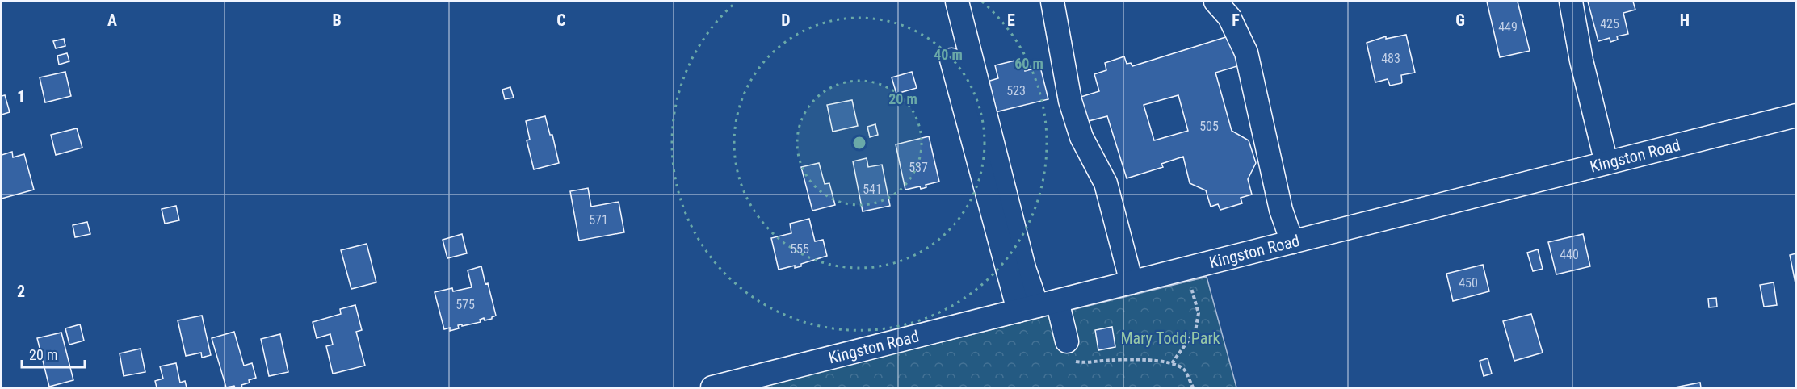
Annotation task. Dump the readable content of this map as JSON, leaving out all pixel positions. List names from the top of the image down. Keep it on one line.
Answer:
{"streets":{"street":["Kingston Road"]},"parks":["Mary Todd Park"],"house_numbers":["425","449","483","523","505","537","541","571","555","440","450","575"],"scale_bar":"20 m","grid":{"columns":["A","B","C","D","E","F","G","H"],"rows":["1","2"]},"rings":["40 m","60 m","20 m"]}
